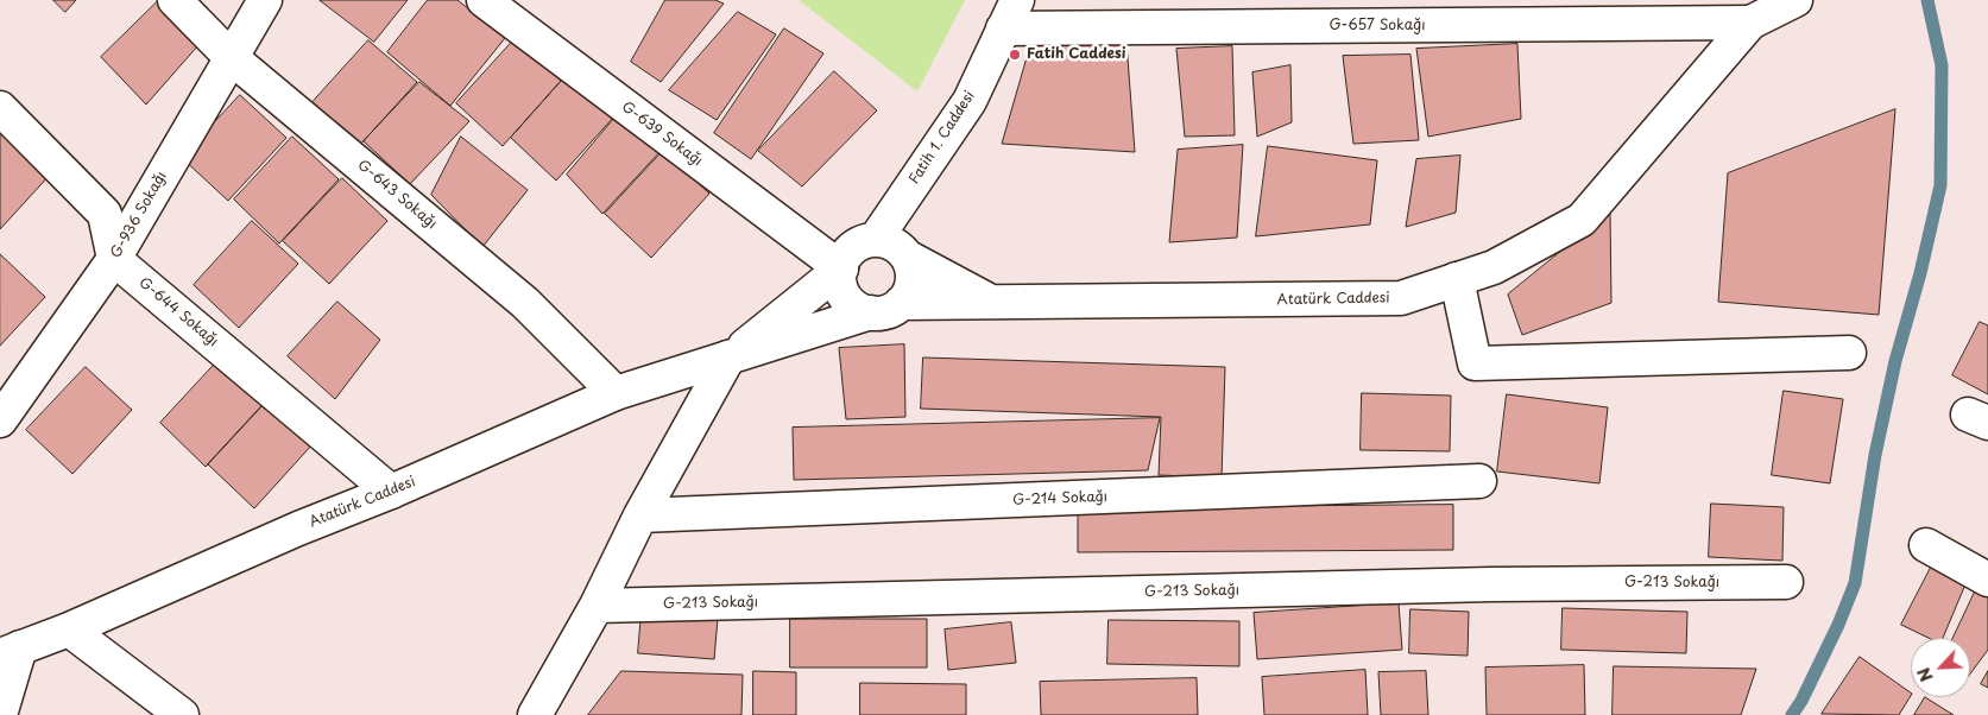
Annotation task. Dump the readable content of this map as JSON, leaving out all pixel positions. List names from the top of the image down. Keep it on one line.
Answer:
{"streets":{"street":["G-657 Sokağı","G-639 Sokağı","Fatih 1. Caddesi","G-643 Sokağı","G-936 Sokağı","Atatürk Caddesi","G-644 Sokağı","G-214 Sokağı","G-213 Sokağı"]},"crossings":[["G-657 Sokağı","Fatih 1. Caddesi"],["G-657 Sokağı","Atatürk Caddesi"],["G-639 Sokağı","Fatih 1. Caddesi"],["G-639 Sokağı","Atatürk Caddesi"],["Fatih 1. Caddesi","Atatürk Caddesi"],["G-643 Sokağı","G-936 Sokağı"],["G-643 Sokağı","Atatürk Caddesi"],["G-936 Sokağı","G-644 Sokağı"],["Atatürk Caddesi","G-644 Sokağı"]],"places":["Fatih Caddesi"],"north":"bottom left"}
